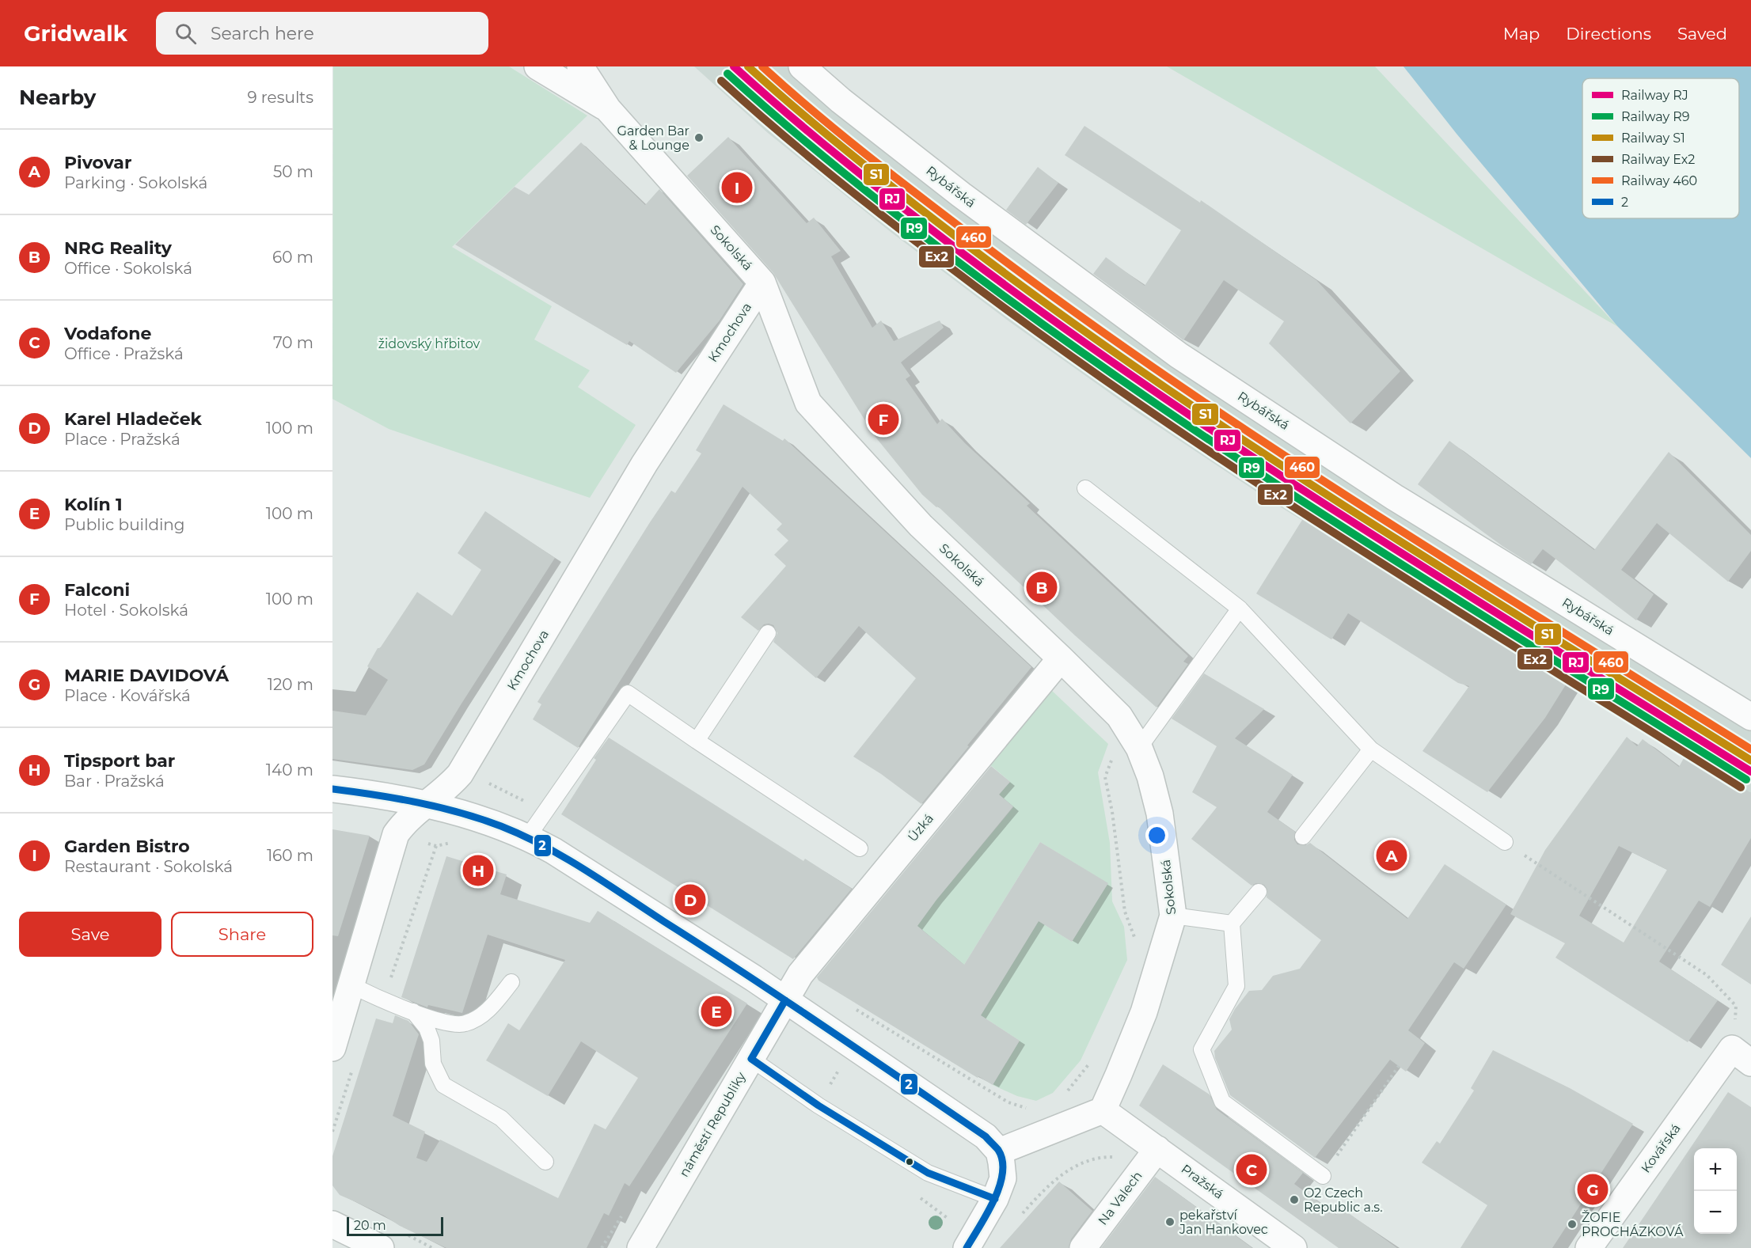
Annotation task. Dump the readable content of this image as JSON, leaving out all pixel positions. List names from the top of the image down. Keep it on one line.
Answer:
{"streets":{"street":["Rybářská","Sokolská","Kmochova","Úzká","náměstí Republiky","Kovářská","Pražská","Na Valech"]},"crossings":[["Sokolská","Kmochova"],["Sokolská","Úzká"],["Sokolská","Pražská"],["Úzká","náměstí Republiky"],["Pražská","Na Valech"]],"parks":["židovský hřbitov"],"places":["Garden Bar & Lounge","O2 Czech Republic a.s.","pekařství Jan Hankovec","ŽOFIE PROCHÁZKOVÁ"],"lines":["rail line RJ","rail line S1","rail line 460","rail line R9","rail line Ex2","transit line 2"],"legend":["Railway RJ","Railway R9","Railway S1","Railway Ex2","Railway 460","2"],"scale_bar":"20 m","page":{"header":"Gridwalk","search":"Search here","nav":["Map","Directions","Saved"],"heading":["Nearby","9 results"],"list":[{"mark":"A","name":"Pivovar","note":"Parking · Sokolská","value":"50 m"},{"mark":"B","name":"NRG Reality","note":"Office · Sokolská","value":"60 m"},{"mark":"C","name":"Vodafone","note":"Office · Pražská","value":"70 m"},{"mark":"D","name":"Karel Hladeček","note":"Place · Pražská","value":"100 m"},{"mark":"E","name":"Kolín 1","note":"Public building","value":"100 m"},{"mark":"F","name":"Falconi","note":"Hotel · Sokolská","value":"100 m"},{"mark":"G","name":"MARIE DAVIDOVÁ","note":"Place · Kovářská","value":"120 m"},{"mark":"H","name":"Tipsport bar","note":"Bar · Pražská","value":"140 m"},{"mark":"I","name":"Garden Bistro","note":"Restaurant · Sokolská","value":"160 m"}],"pins":["I","F","B","A","H","D","E","C","G"],"buttons":["Save","Share"],"map_buttons":["+","−"],"scale":"20 m"}}
